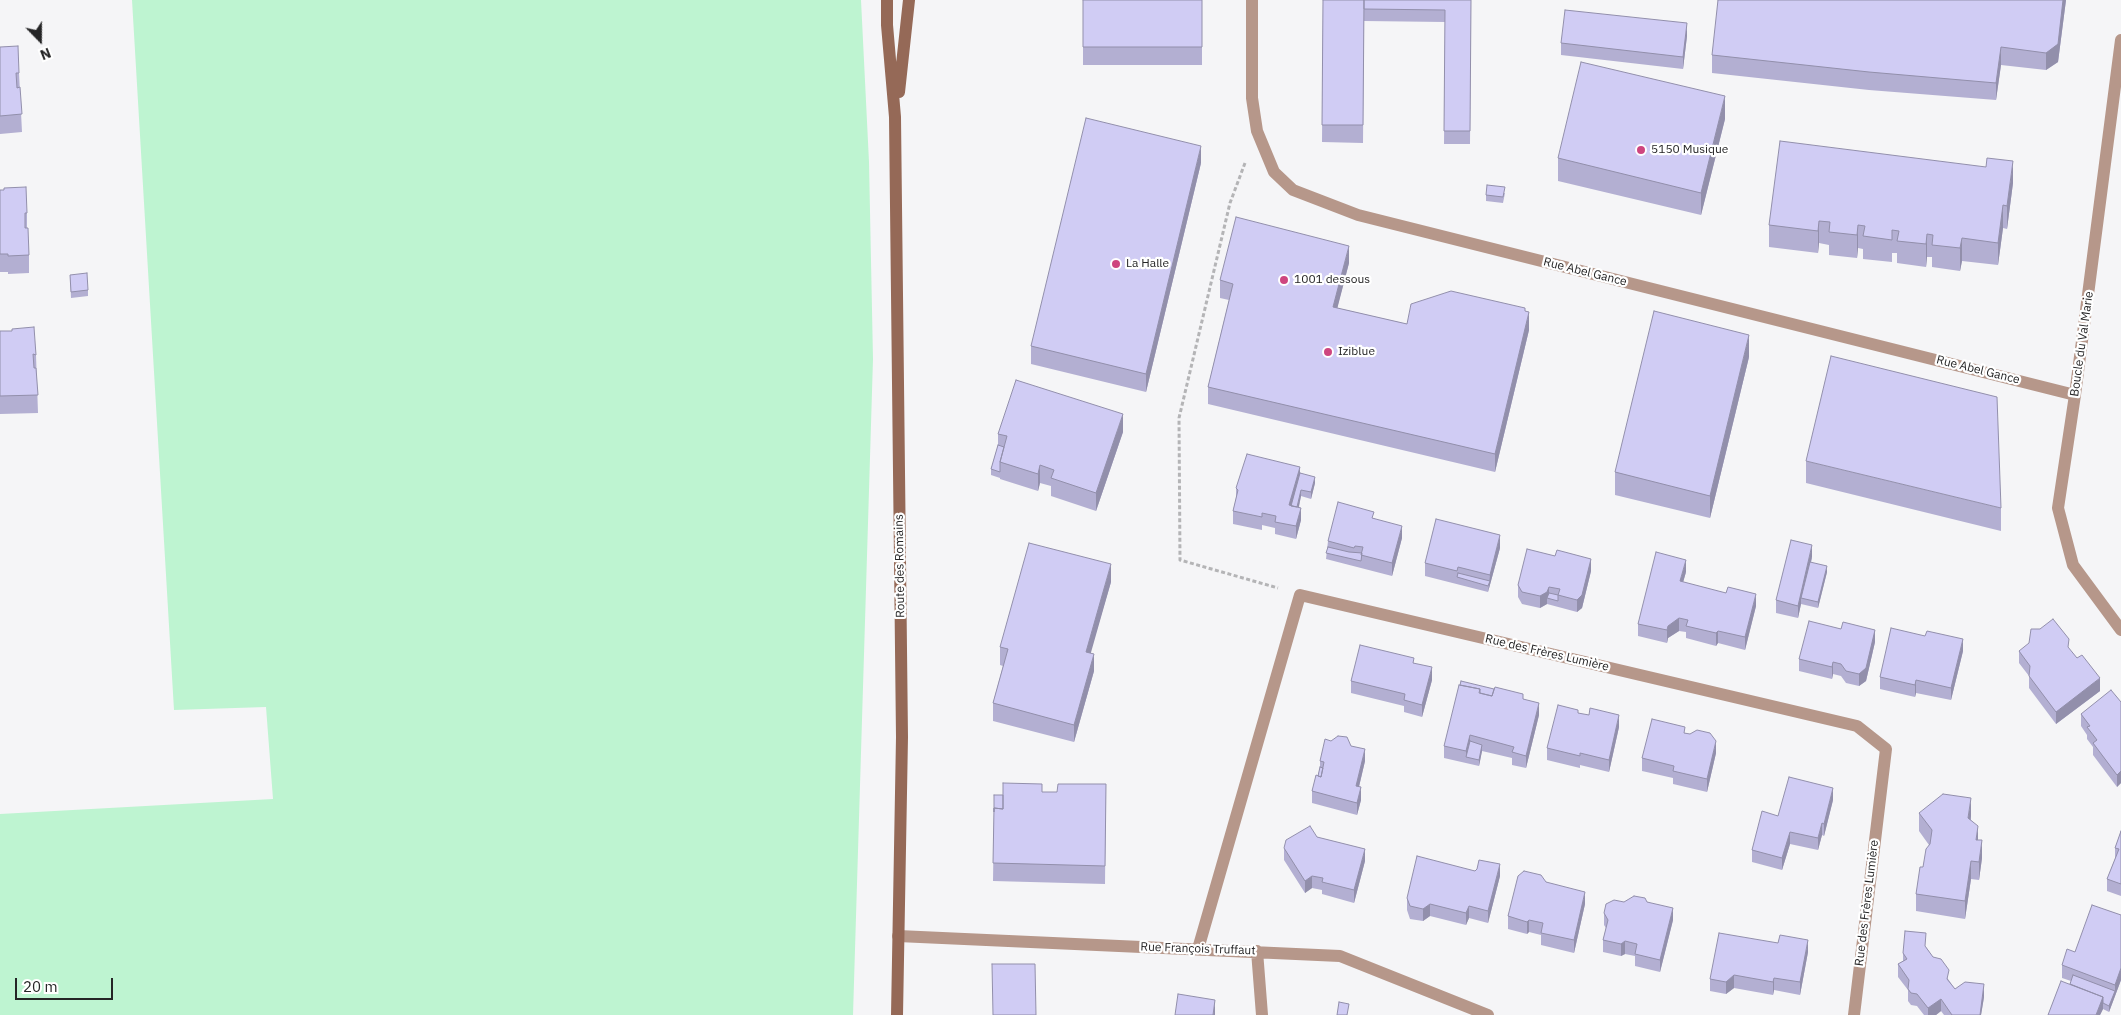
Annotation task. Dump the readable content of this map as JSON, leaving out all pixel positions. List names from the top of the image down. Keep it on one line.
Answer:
{"streets":{"street":["Rue Abel Gance","Boucle du Val Marie","Route des Romains","Rue des Frères Lumière","Rue François Truffaut"]},"crossings":[["Rue Abel Gance","Boucle du Val Marie"],["Route des Romains","Rue François Truffaut"]],"places":["5150 Musique","La Halle","1001 dessous","Iziblue"],"scale_bar":"20 m","north":"bottom"}
